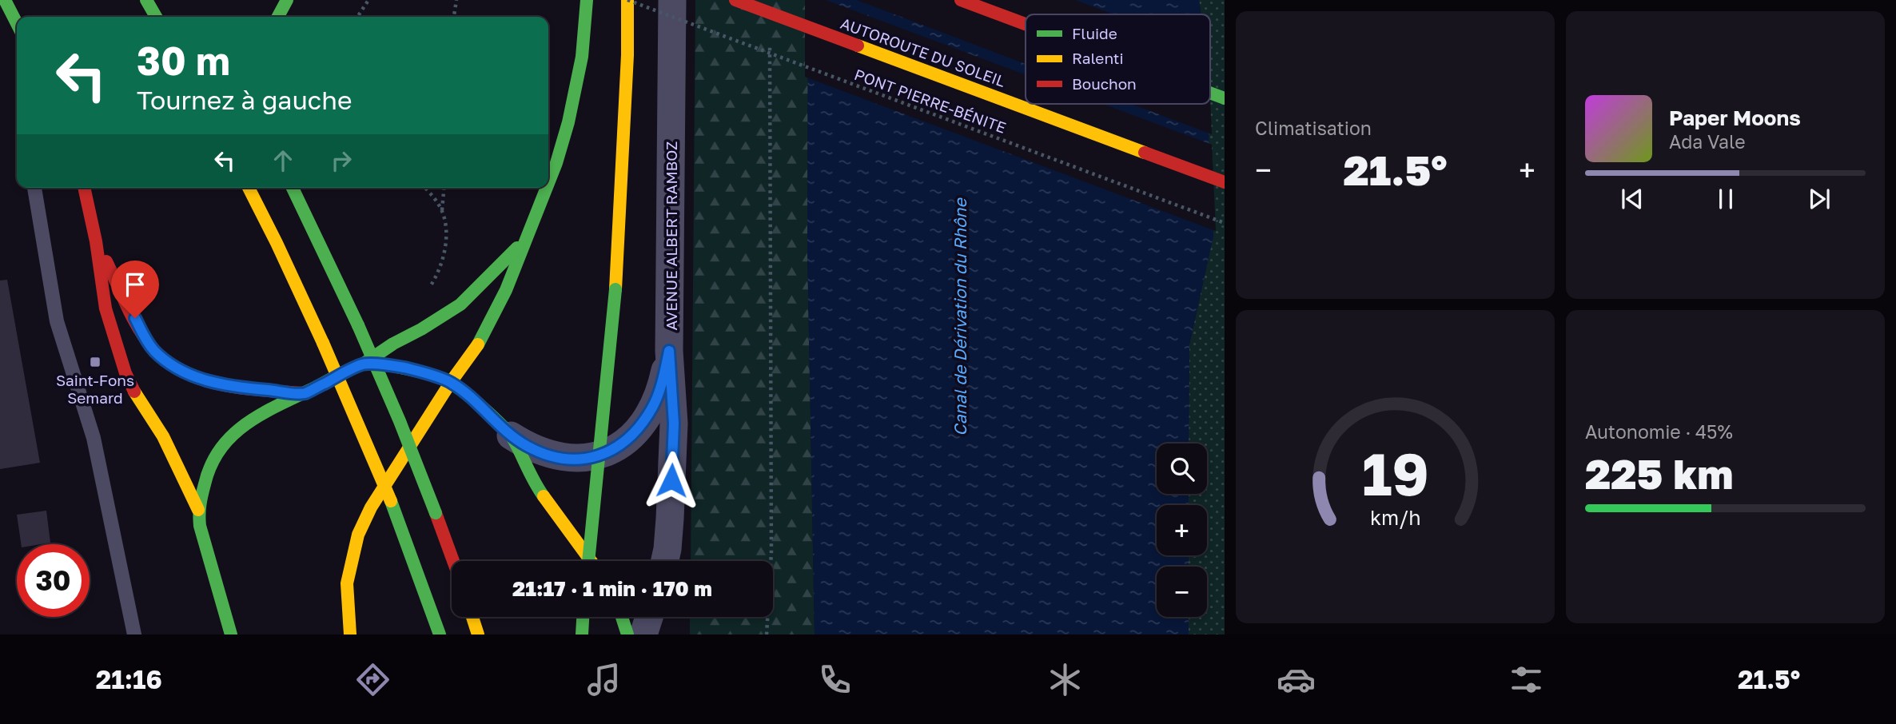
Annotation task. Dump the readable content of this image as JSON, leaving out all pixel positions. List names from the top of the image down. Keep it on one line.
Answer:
{"streets":{"main road":["AUTOROUTE DU SOLEIL"],"street":["AVENUE ALBERT RAMBOZ"],"path":["PONT PIERRE-BÉNITE"]},"water":["Canal de Dérivation du Rhône"],"places":{"transit":["Saint-Fons Semard"]},"legend":["Fluide","Ralenti","Bouchon"],"page":{"tile":["Climatisation",["Autonomie · 45%","225 km"]],"turn":["30 m","Tournez à gauche"],"song":["Paper Moons","Ada Vale"],"heat":["−","21.5°","+"],"map_buttons":["+","−"],"limit":"30","trip":"21:17 · 1 min · 170 m","tabs":["21:16","21.5°"],"gauge":["19","km/h"]}}
